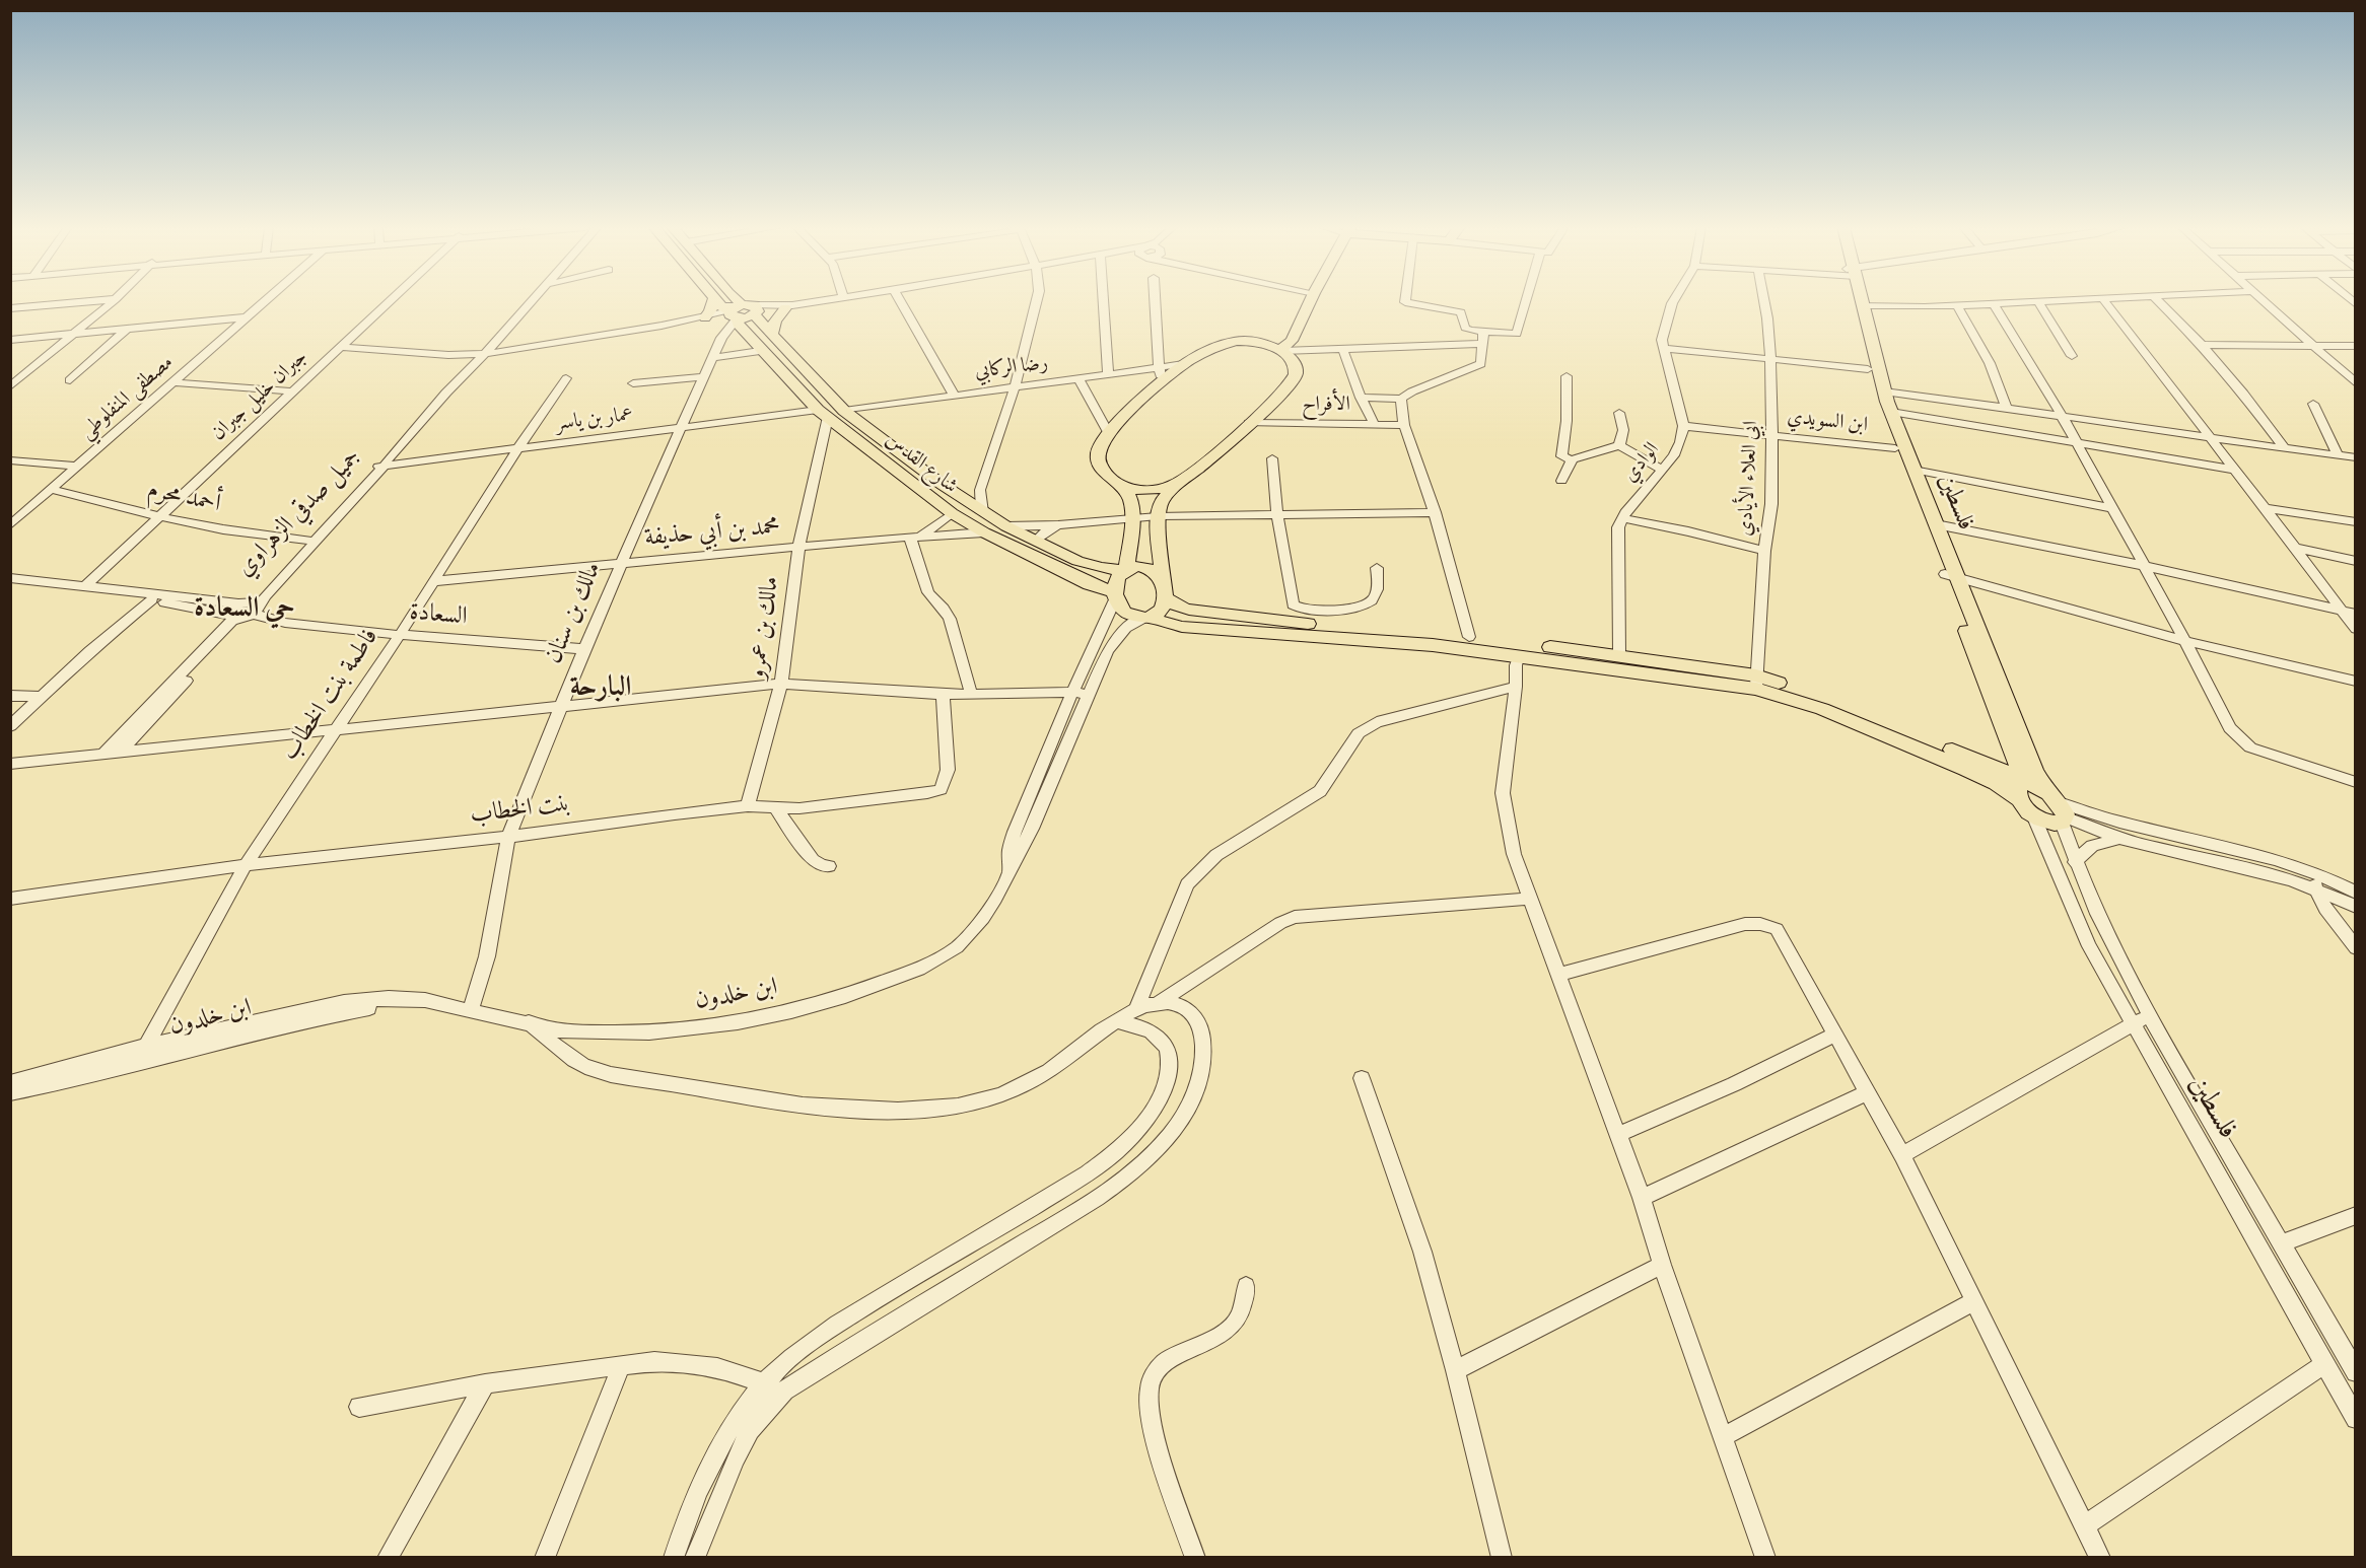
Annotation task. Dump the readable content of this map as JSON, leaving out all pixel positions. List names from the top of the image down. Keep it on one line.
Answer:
{"streets":{"main road":["شارع القدس","فلسطين"],"street":["رضا الركابي","جبران خليل جبران","مصطفى المنفلوطي","الأفراح","عمار بن ياسر","ابن السويدي","الوادي","ابي العلاء الأيادي","أحمد محرم","جميل صدقي الزهراوي","محمد بن أبي حذيفة","مالك بن سنان","السعادة","مالك بن عمرو","فاطمة بنت الخطاب","بنت الخطاب","ابن خلدون"]},"crossings":[["جبران خليل جبران","أحمد محرم"],["مصطفى المنفلوطي","أحمد محرم"],["عمار بن ياسر","شارع القدس"],["عمار بن ياسر","جميل صدقي الزهراوي"],["عمار بن ياسر","مالك بن سنان"],["عمار بن ياسر","مالك بن عمرو"],["عمار بن ياسر","فاطمة بنت الخطاب"],["ابن السويدي","الوادي"],["ابن السويدي","ابي العلاء الأيادي"],["ابن السويدي","فلسطين"],["شارع القدس","محمد بن أبي حذيفة"],["شارع القدس","مالك بن سنان"],["شارع القدس","مالك بن عمرو"],["شارع القدس","ابن خلدون"],["أحمد محرم","جميل صدقي الزهراوي"],["جميل صدقي الزهراوي","السعادة"],["محمد بن أبي حذيفة","مالك بن سنان"],["محمد بن أبي حذيفة","مالك بن عمرو"],["محمد بن أبي حذيفة","فاطمة بنت الخطاب"],["مالك بن سنان","السعادة"],["مالك بن سنان","بنت الخطاب"],["مالك بن سنان","ابن خلدون"],["السعادة","فاطمة بنت الخطاب"],["مالك بن عمرو","بنت الخطاب"],["فاطمة بنت الخطاب","بنت الخطاب"],["فاطمة بنت الخطاب","ابن خلدون"]],"districts":["حي السعادة","البارحة"]}
